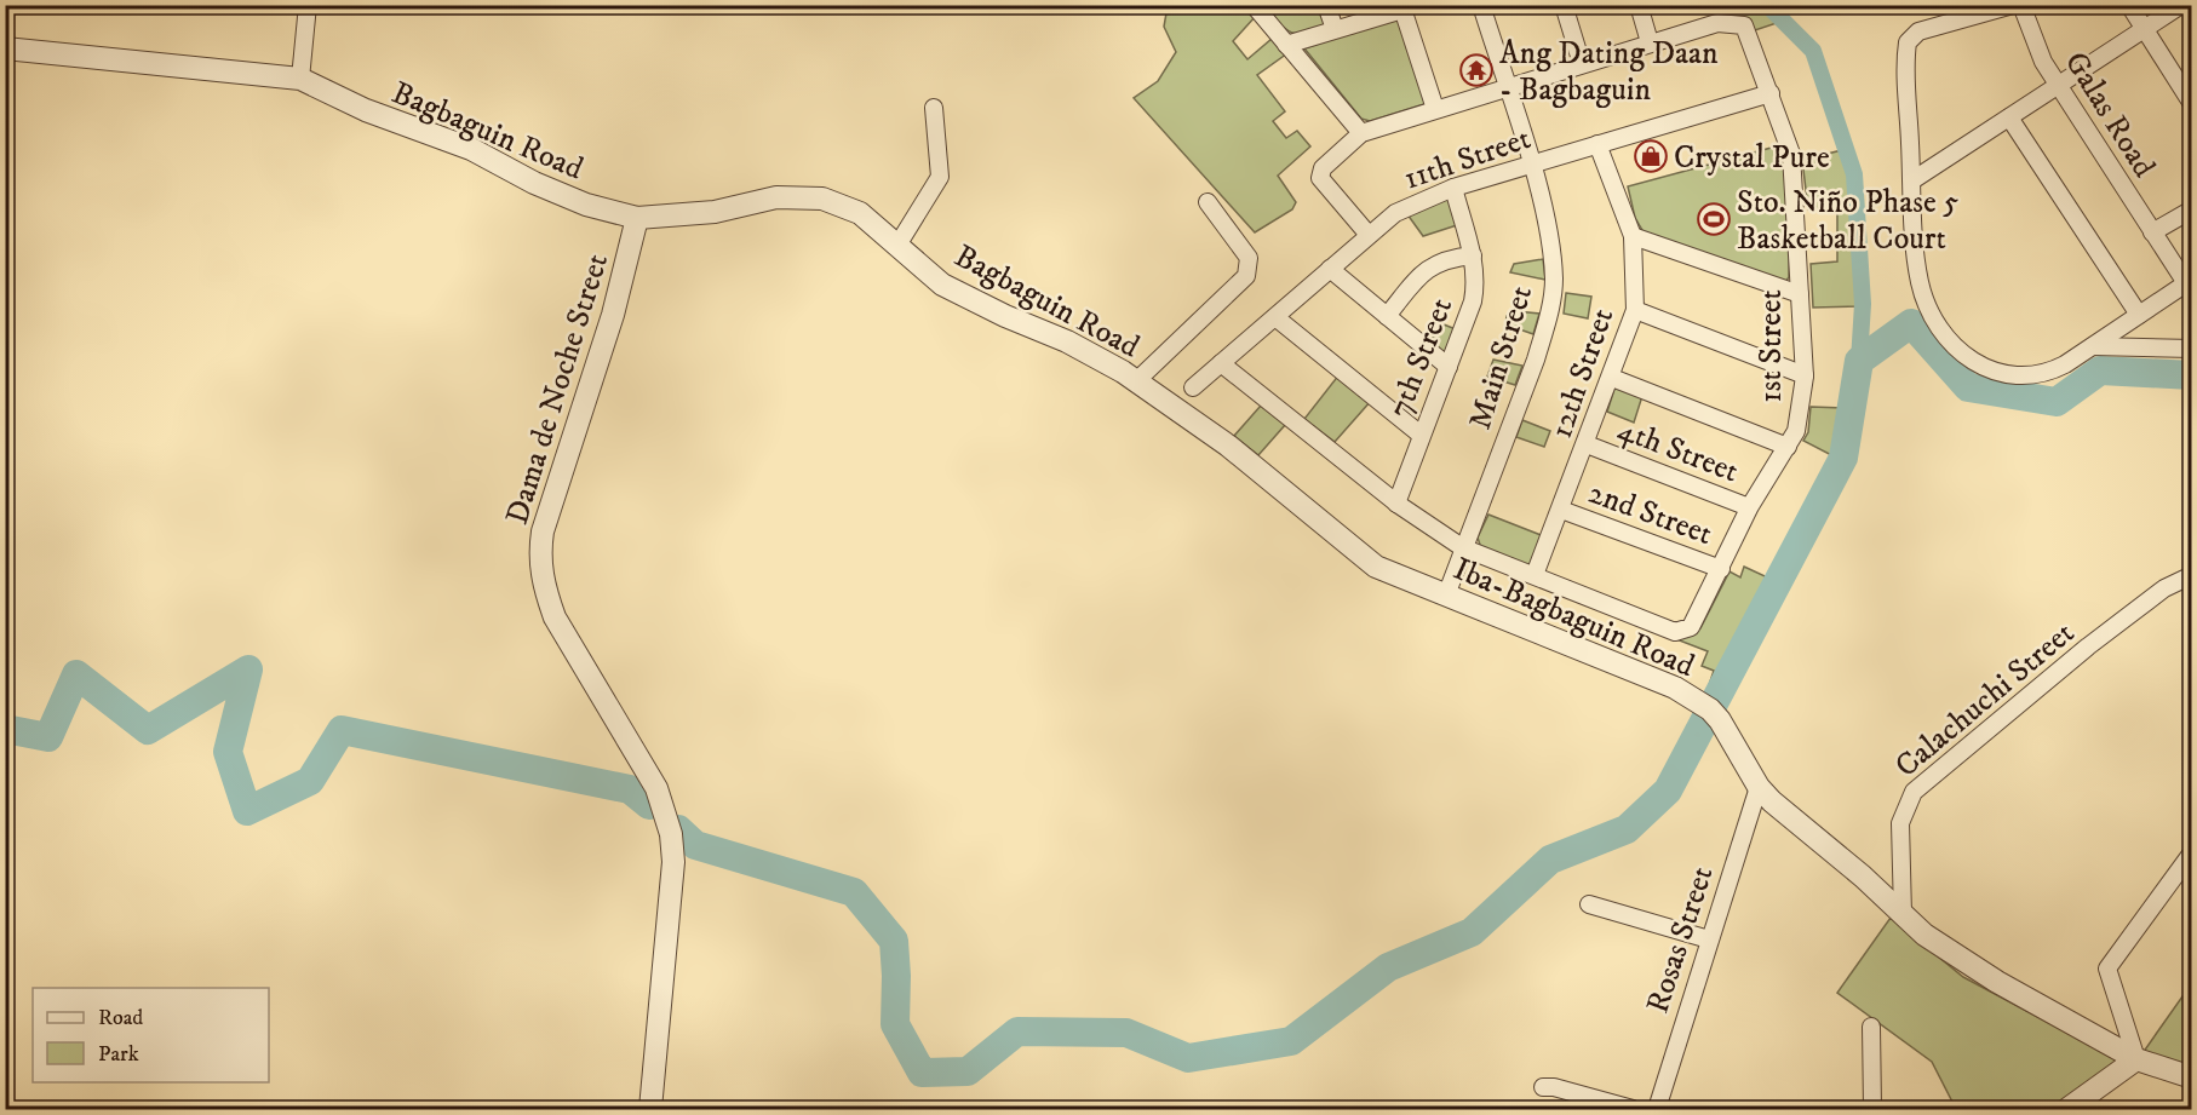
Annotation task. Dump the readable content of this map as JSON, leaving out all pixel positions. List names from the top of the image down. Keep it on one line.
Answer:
{"streets":{"street":["Galas Road","Bagbaguin Road","11th Street","1st Street","7th Street","Main Street","12th Street","Dama de Noche Street","4th Street","2nd Street","Iba-Bagbaguin Road","Calachuchi Street","Rosas Street"]},"crossings":[["Bagbaguin Road","Dama de Noche Street"],["Bagbaguin Road","Iba-Bagbaguin Road"],["11th Street","1st Street"],["11th Street","7th Street"],["11th Street","Main Street"],["11th Street","12th Street"],["1st Street","7th Street"],["1st Street","Main Street"],["1st Street","12th Street"],["1st Street","4th Street"],["1st Street","2nd Street"],["Main Street","Iba-Bagbaguin Road"],["12th Street","4th Street"],["12th Street","2nd Street"],["Iba-Bagbaguin Road","Calachuchi Street"],["Iba-Bagbaguin Road","Rosas Street"]],"places":{"temple":["Ang Dating Daan - Bagbaguin"],"shop":["Crystal Pure"],"sports":["Sto. Niño Phase 5 Basketball Court"]},"legend":["Road","Park"]}
